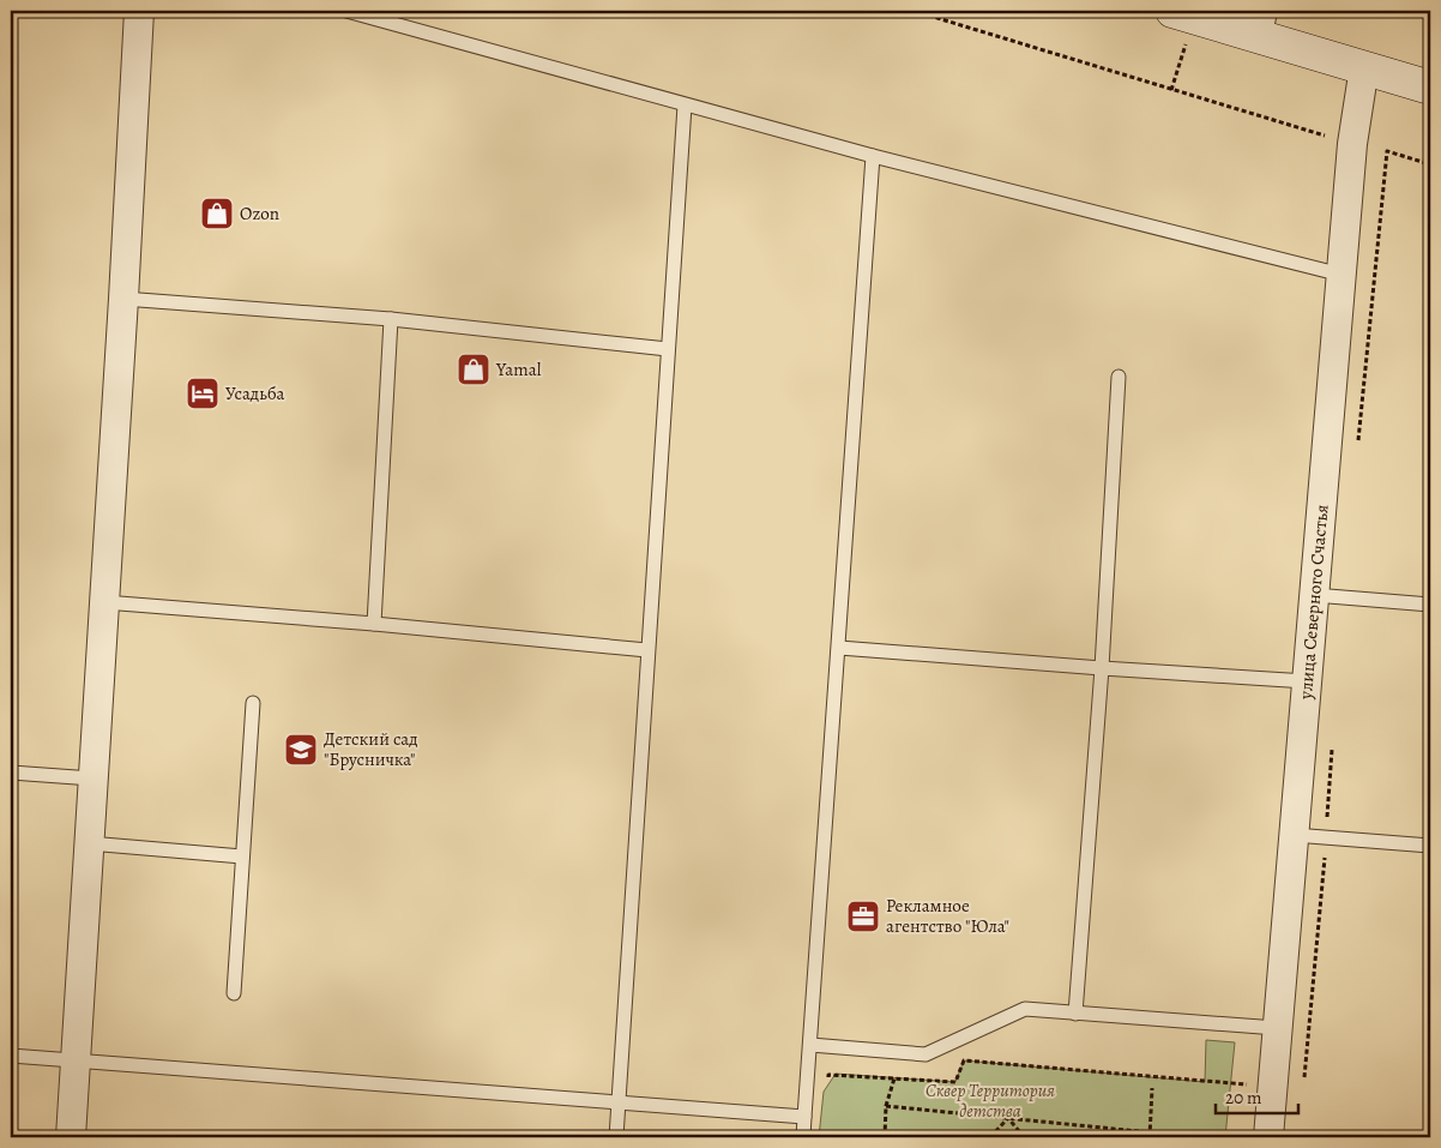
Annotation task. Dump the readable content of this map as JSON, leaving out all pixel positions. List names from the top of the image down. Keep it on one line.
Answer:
{"streets":{"street":["улица Северного Счастья"]},"parks":["Сквер Территория детства"],"places":{"shop":["Ozon","Yamal"],"hotel":["Усадьба"],"school or university":["Детский сад \"Брусничка\""],"office":["Рекламное агентство \"Юла\""]},"scale_bar":"20 m"}
